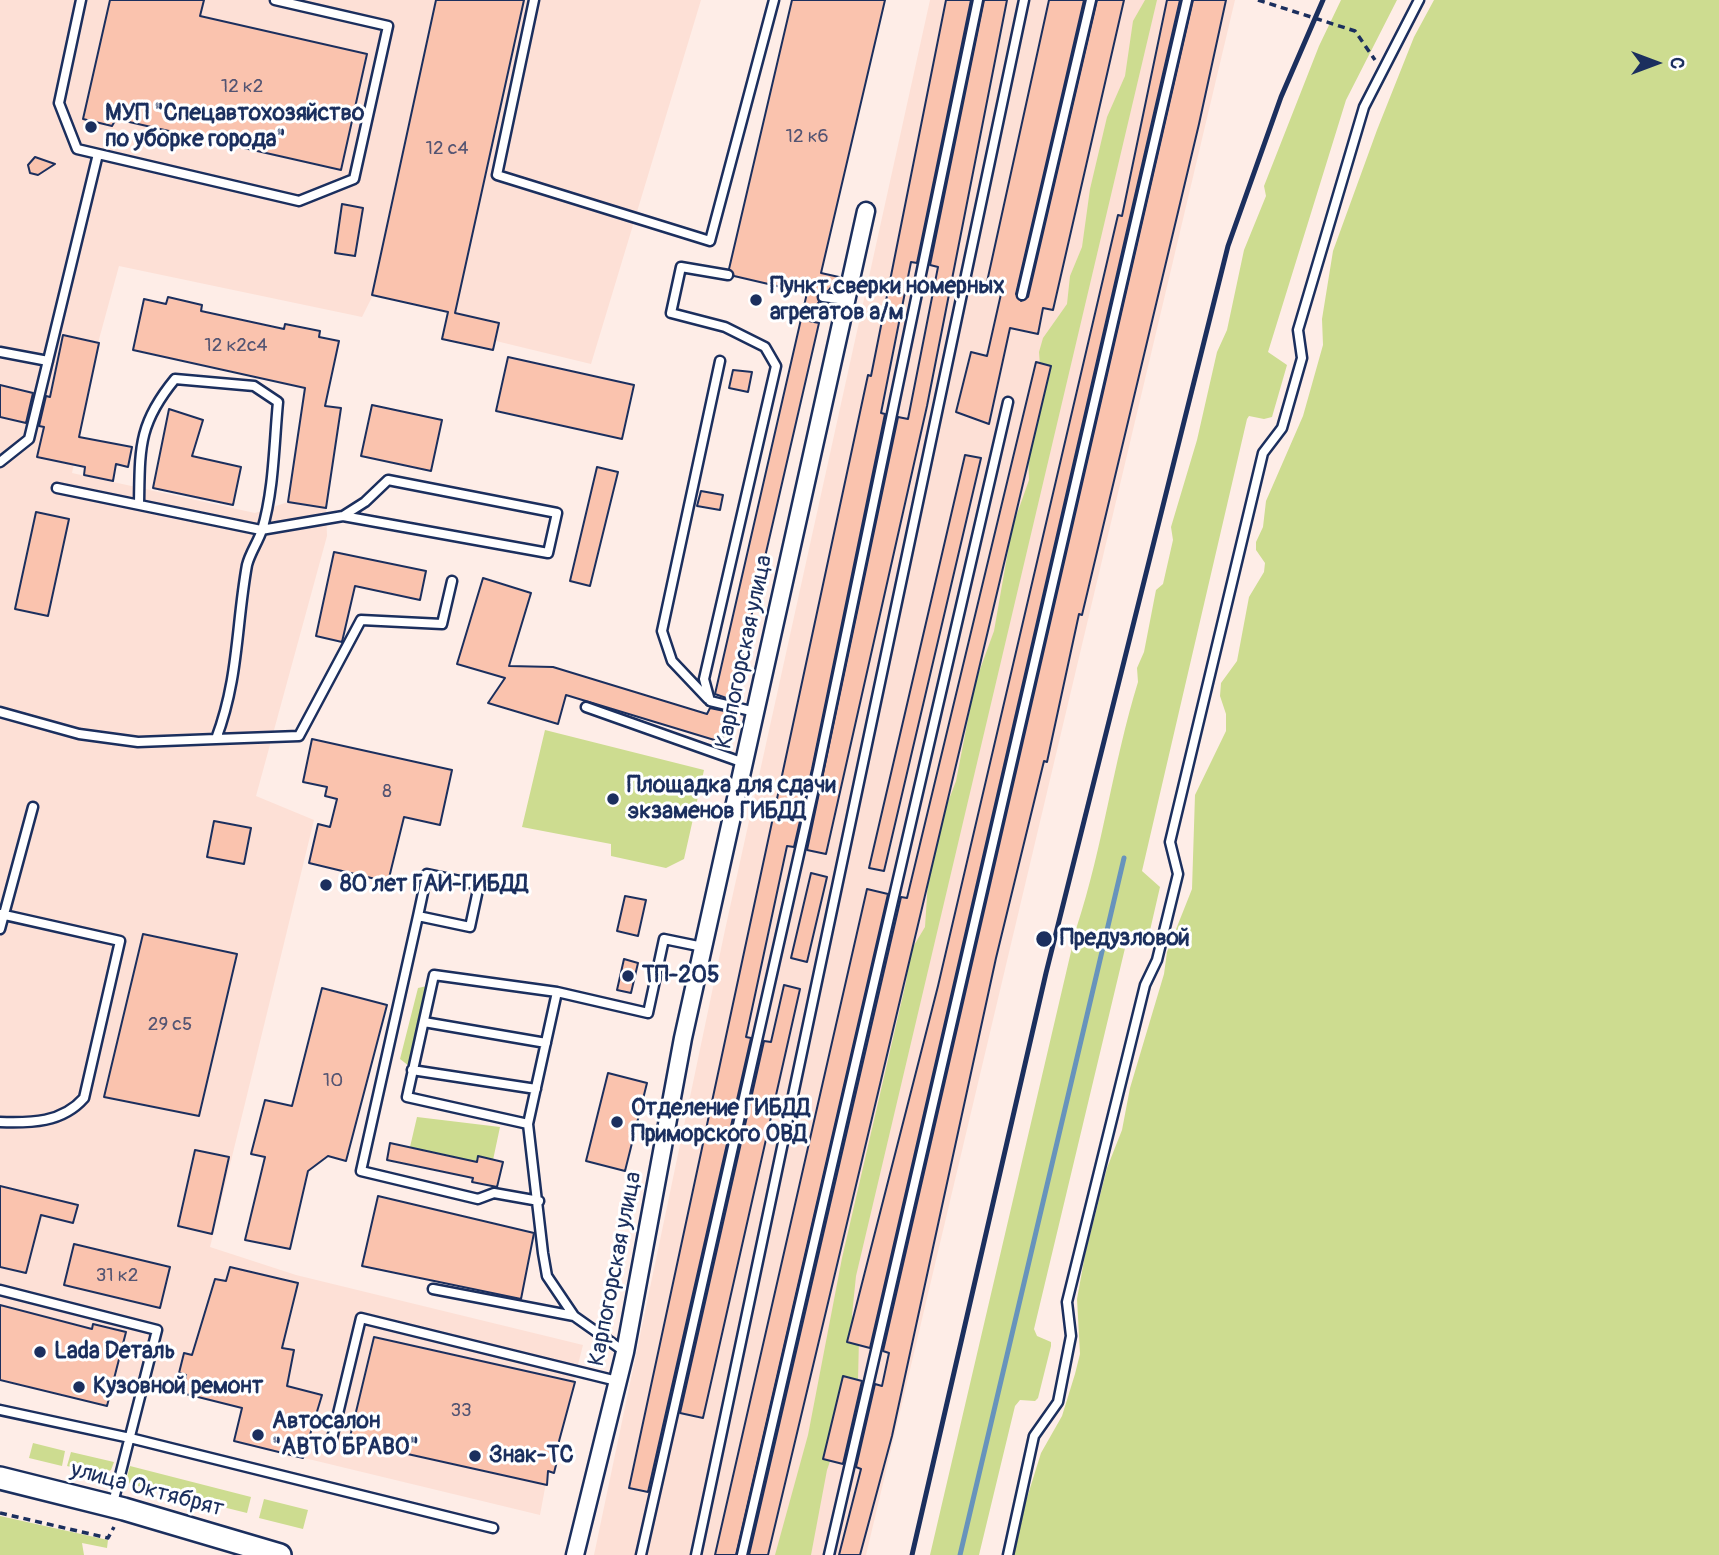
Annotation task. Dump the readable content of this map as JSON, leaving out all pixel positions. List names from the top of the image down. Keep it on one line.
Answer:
{"streets":{"street":["Карпогорская улица","улица Октябрят"]},"places":["МУП \"Спецавтохозяйство по уборке города\"","Пункт сверки номерных агрегатов а/м","Площадка для сдачи экзаменов ГИБДД","80 лет ГАИ-ГИБДД","Предузловой","ТП-205","Отделение ГИБДД Приморского ОВД","Lada Dеталь","Кузовной ремонт","Автосалон \"АВТО БРАВО\"","Знак-ТС"],"house_numbers":["12 к2","12 к6","12 с4","12 к2с4","8","29 с5","10","31 к2","33"],"north":"right"}
